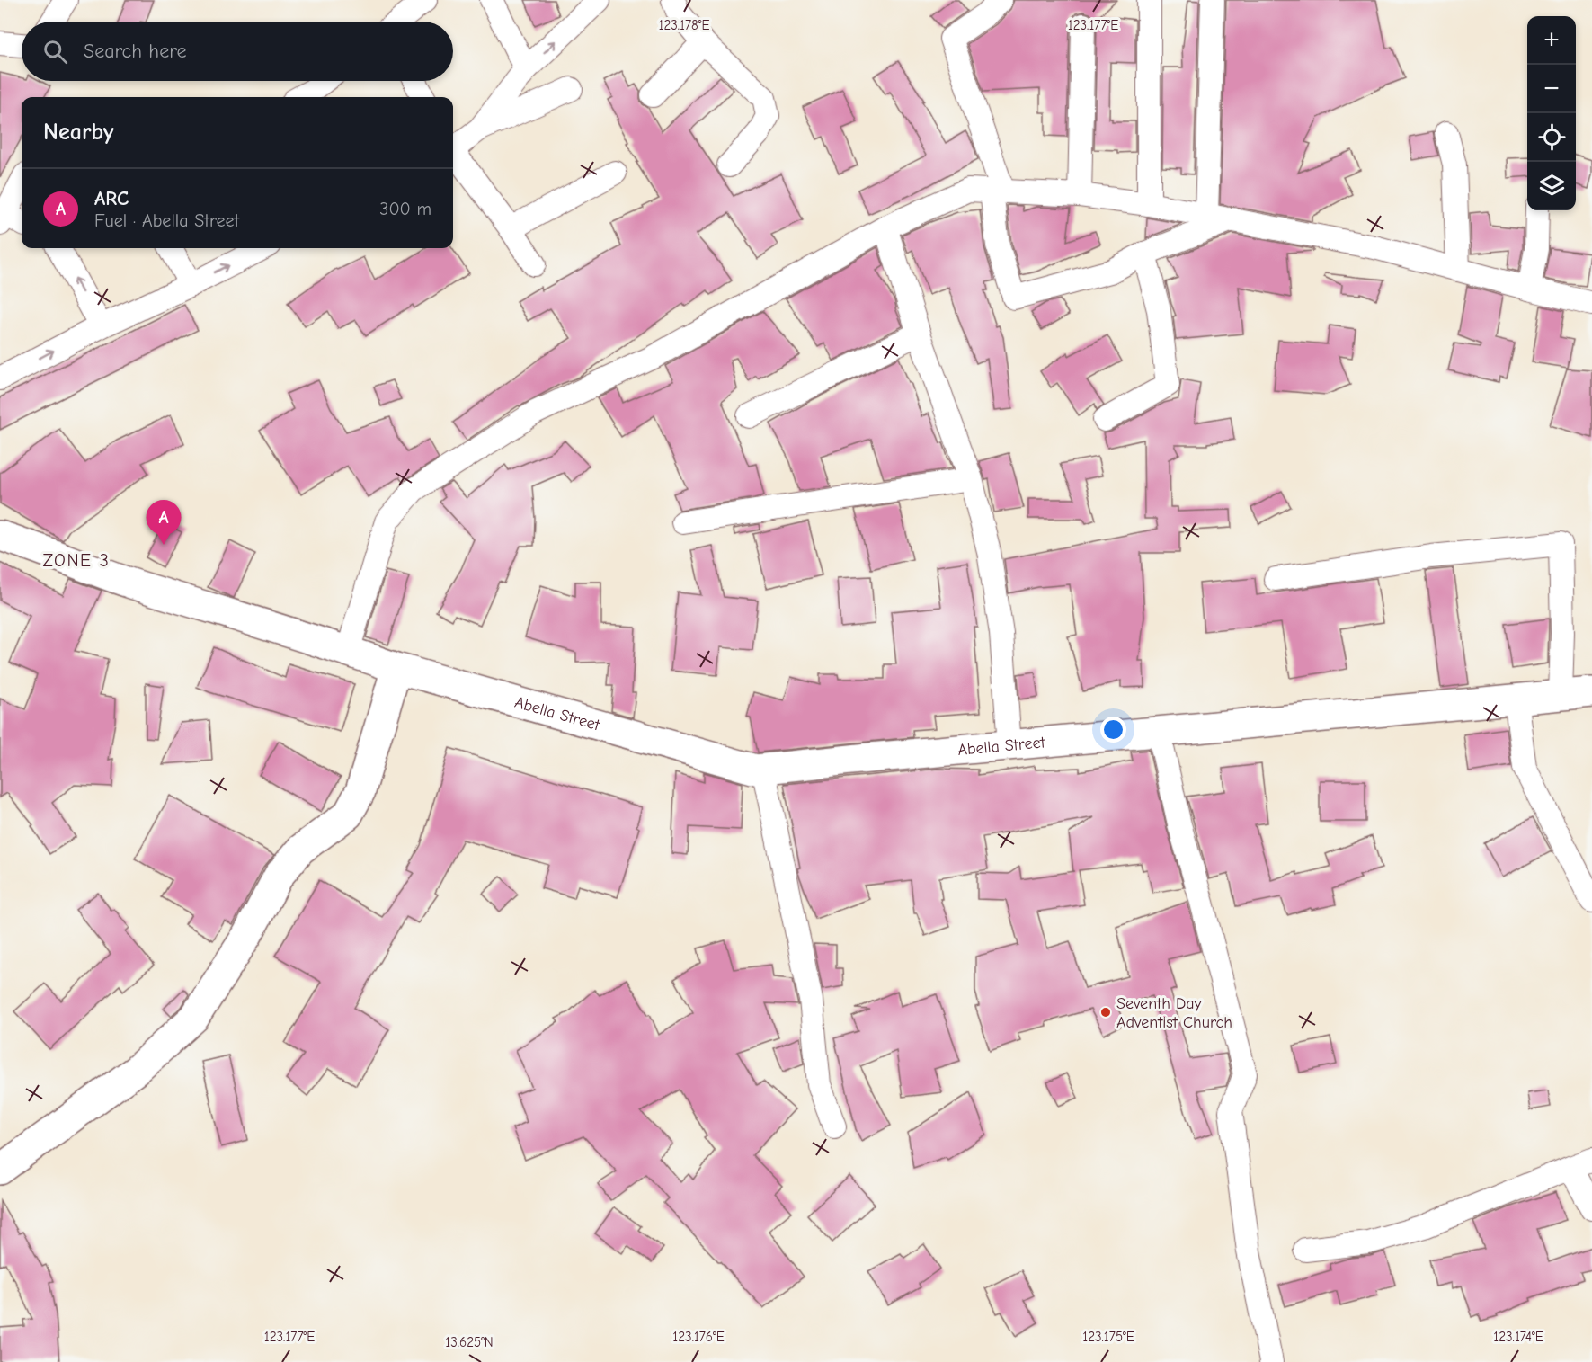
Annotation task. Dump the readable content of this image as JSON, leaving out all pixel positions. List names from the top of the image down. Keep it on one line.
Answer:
{"streets":{"street":["Abella Street"]},"districts":["ZONE 3"],"places":["Seventh Day Adventist Church"],"page":{"map_buttons":["+","−"],"search":"Search here","heading":"Nearby","list":[{"mark":"A","name":"ARC","note":"Fuel · Abella Street","value":"300 m"}],"pins":"A"},"coordinates":["123.178°E","123.177°E","123.176°E","123.175°E","123.174°E","13.625°N"]}
